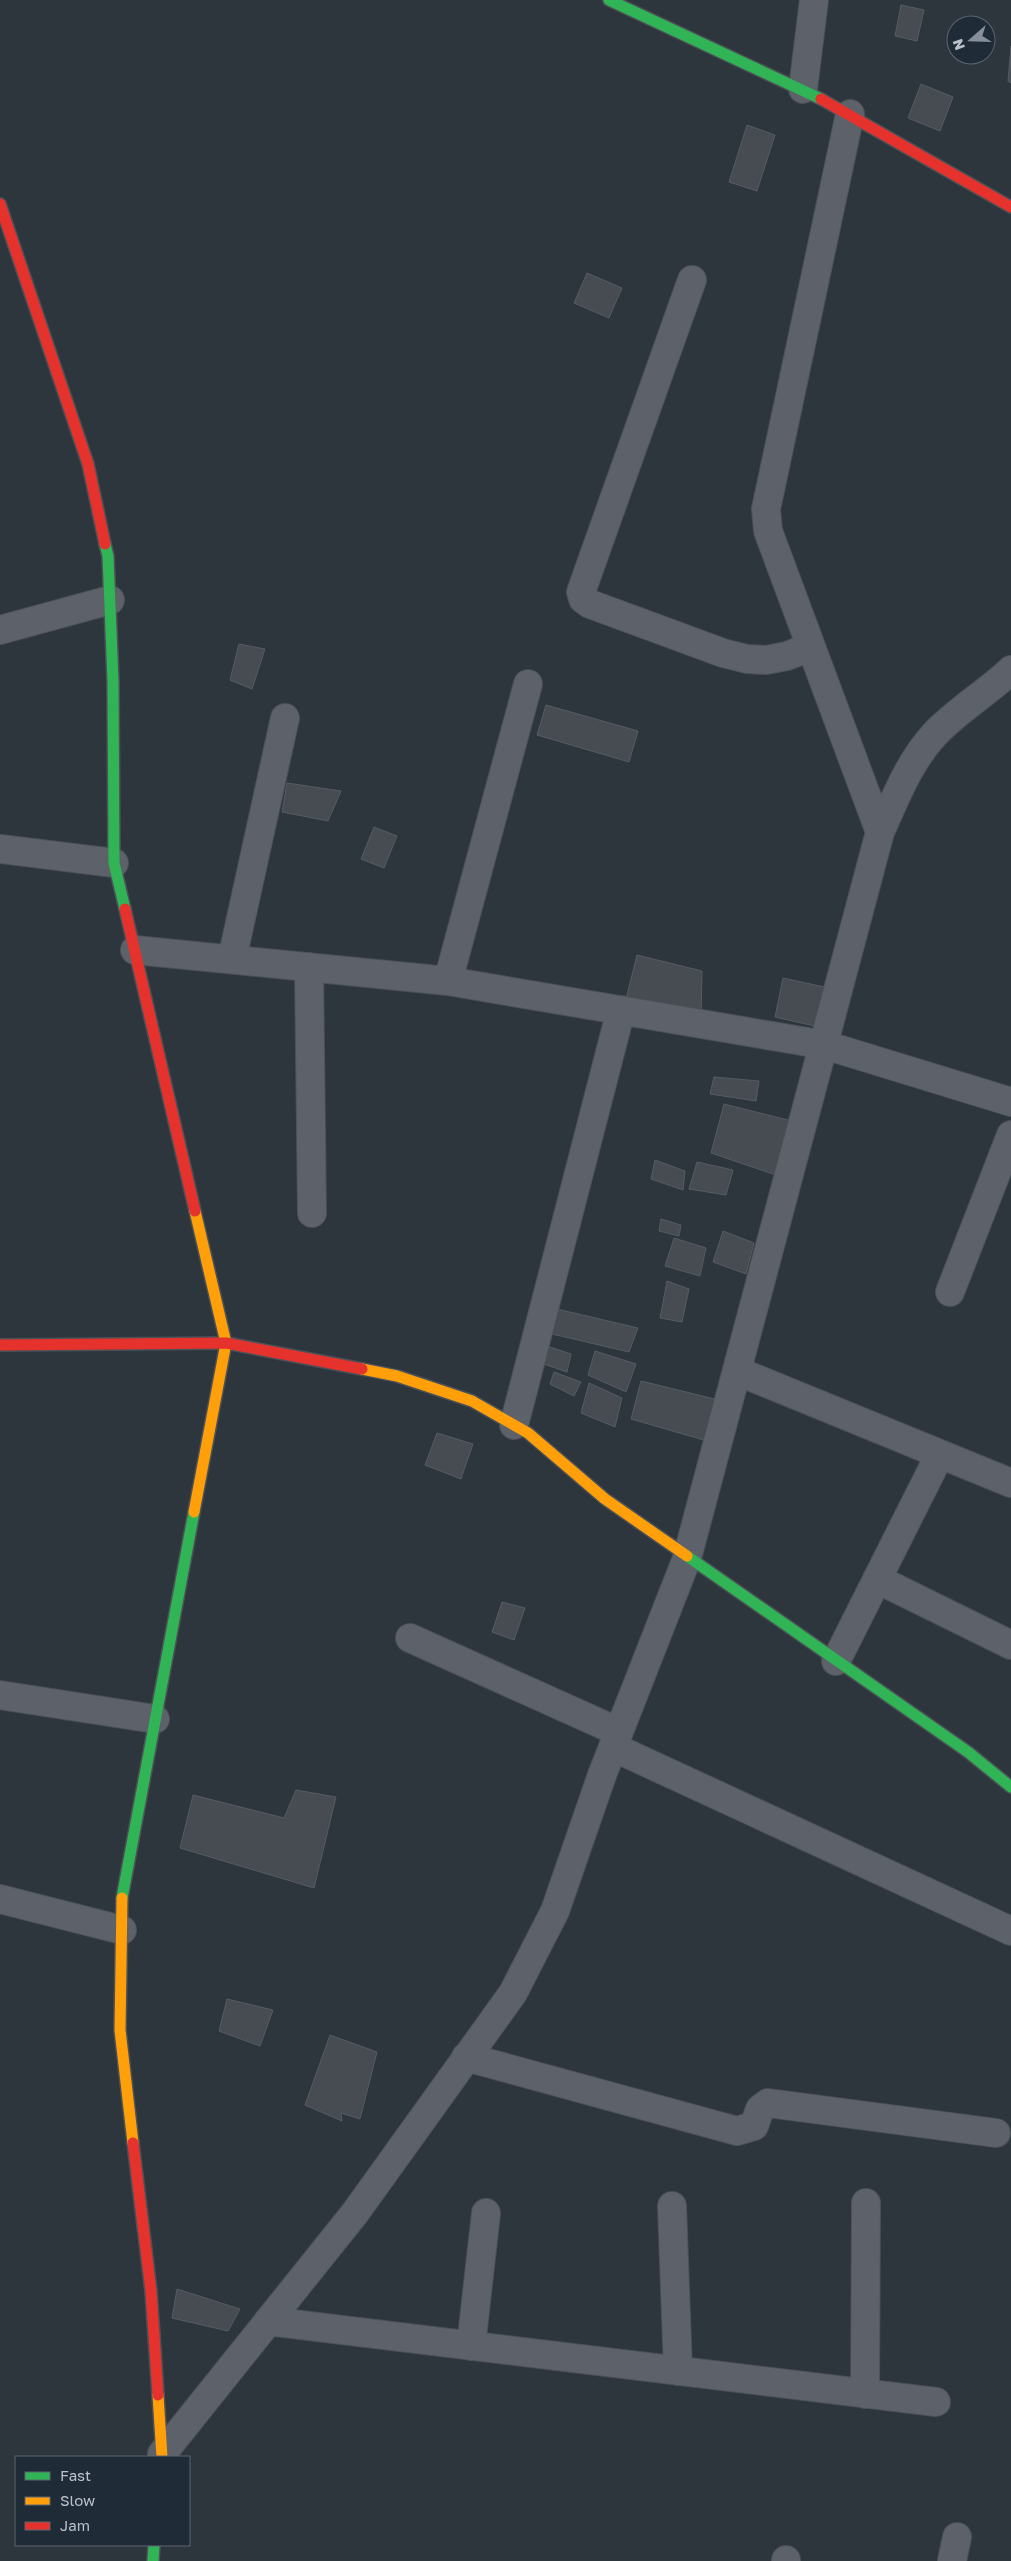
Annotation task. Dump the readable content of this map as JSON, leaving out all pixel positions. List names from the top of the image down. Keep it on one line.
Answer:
{"legend":["Fast","Slow","Jam"],"north":"left"}
